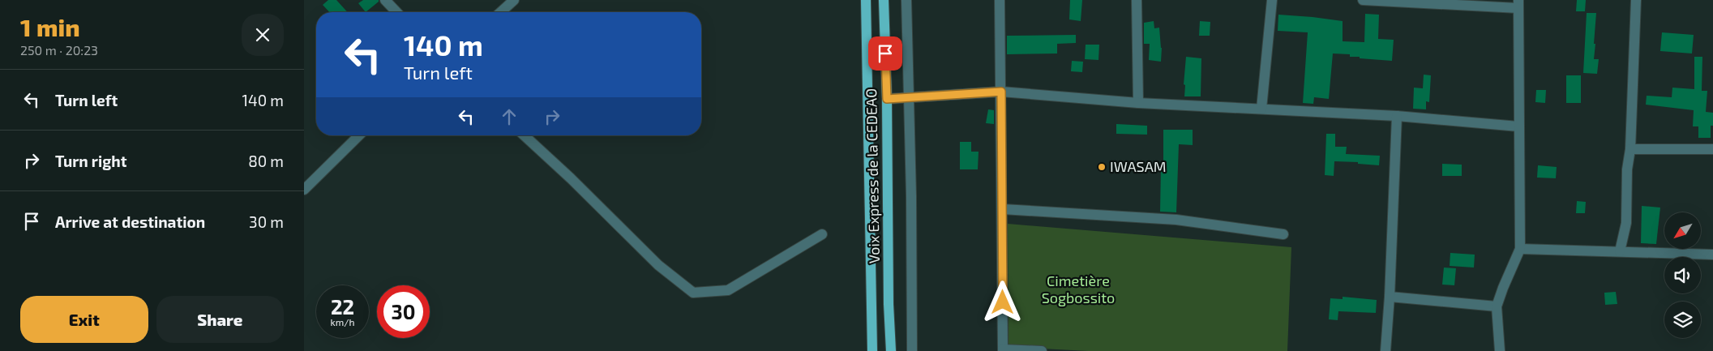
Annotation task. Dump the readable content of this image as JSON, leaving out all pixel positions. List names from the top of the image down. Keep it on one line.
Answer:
{"streets":{"main road":["Voix Express de la CEDEAO"]},"parks":["Cimetière Sogbossito"],"places":["IWASAM"],"north":"bottom left","page":{"heading":["1 min","250 m · 20:23"],"turn":["140 m","Turn left"],"list":[{"name":"Turn left","value":"140 m"},{"name":"Turn right","value":"80 m"},{"name":"Arrive at destination","value":"30 m"}],"speed":"22 km/h","limit":"30","buttons":["Exit","Share"]}}
